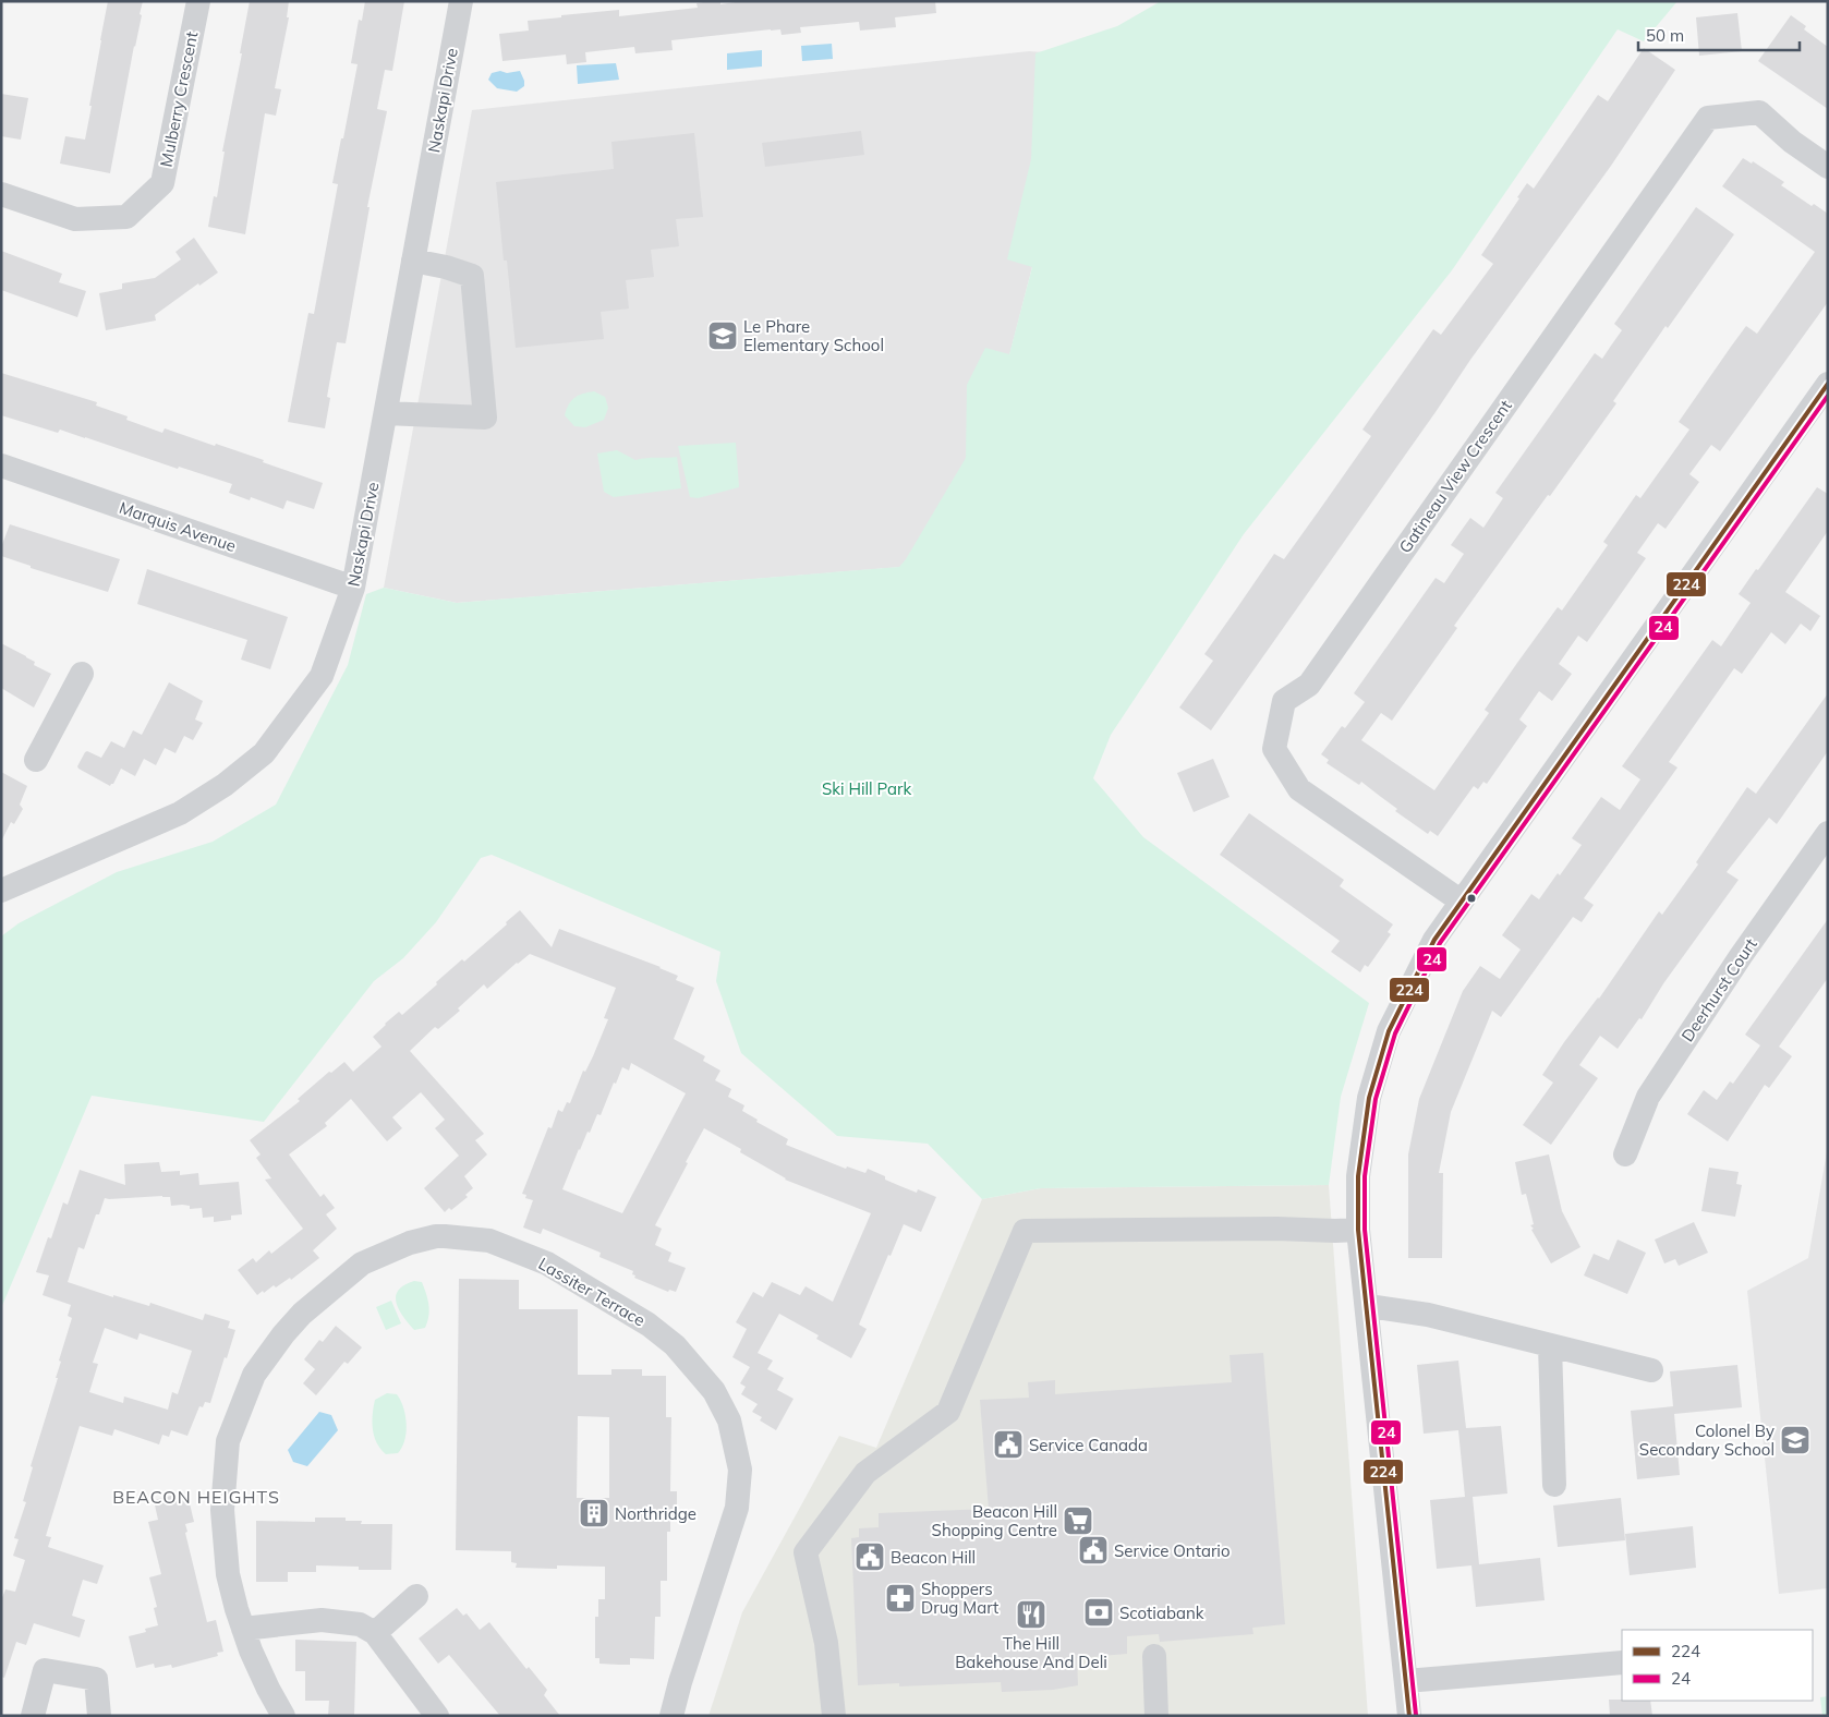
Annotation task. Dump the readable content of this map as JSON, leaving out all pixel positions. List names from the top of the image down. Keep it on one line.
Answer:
{"streets":{"street":["Mulberry Crescent","Naskapi Drive","Gatineau View Crescent","Marquis Avenue","Deerhurst Court","Lassiter Terrace"]},"crossings":[["Naskapi Drive","Marquis Avenue"]],"districts":["BEACON HEIGHTS"],"parks":["Ski Hill Park"],"places":{"school or university":["Le Phare Elementary School","Colonel By Secondary School"],"public building":["Service Canada","Service Ontario","Beacon Hill"],"building":["Northridge"],"supermarket":["Beacon Hill Shopping Centre"],"pharmacy":["Shoppers Drug Mart"],"bank":["Scotiabank"],"restaurant":["The Hill Bakehouse And Deli"]},"lines":["transit line 224","transit line 24"],"legend":["224","24"],"scale_bar":"50 m"}
